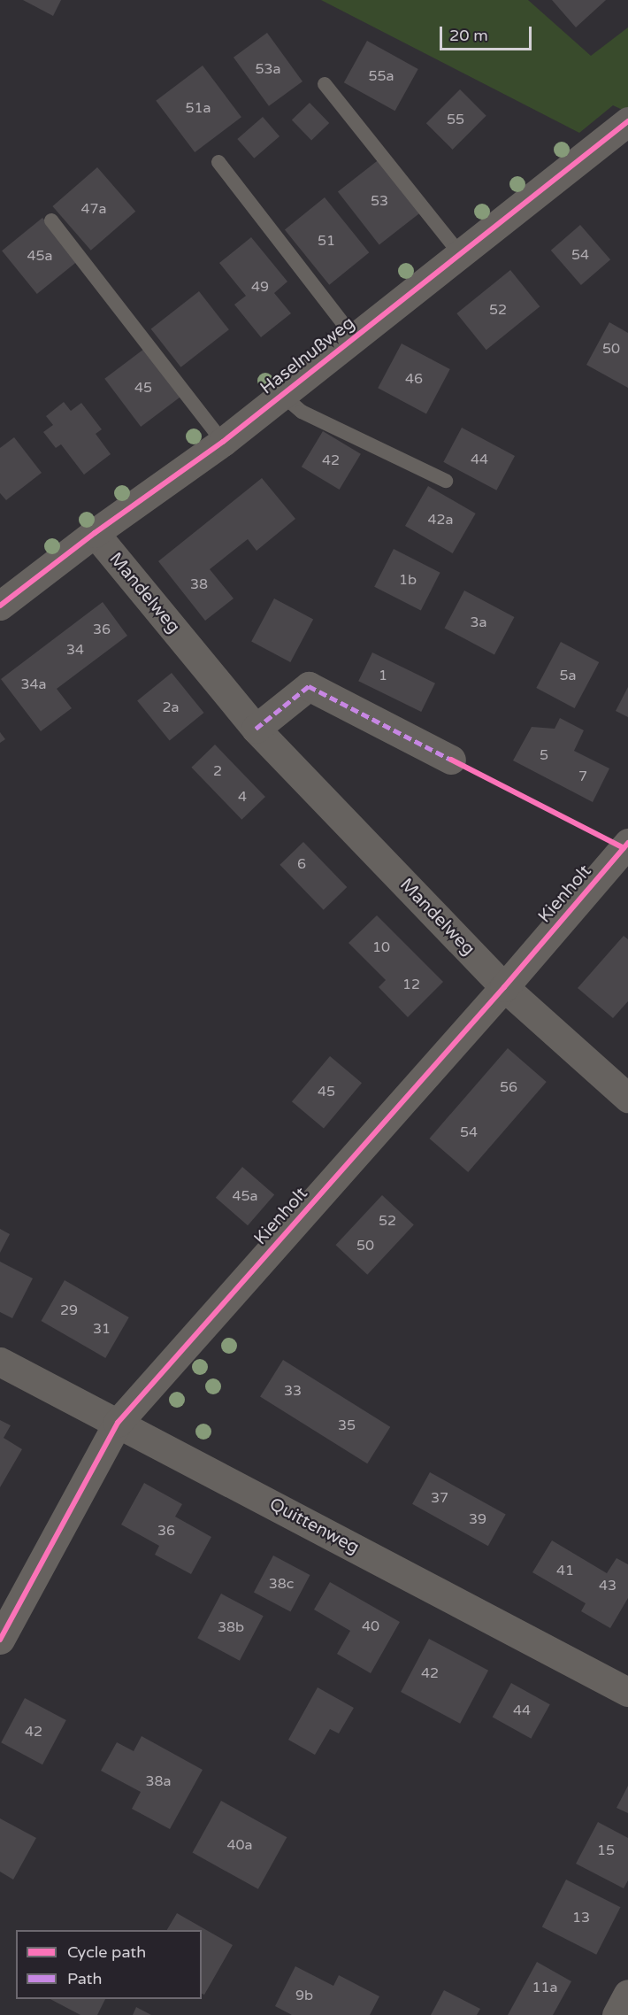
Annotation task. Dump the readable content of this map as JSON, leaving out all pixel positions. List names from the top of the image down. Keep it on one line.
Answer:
{"streets":{"street":["Haselnußweg","Mandelweg","Kienholt","Quittenweg"]},"crossings":[["Haselnußweg","Mandelweg"],["Mandelweg","Kienholt"],["Kienholt","Quittenweg"]],"house_numbers":["53a","55a","51a","55","53","47a","51","54","45a","49","52","50","46","45","44","42","42a","1b","38","3a","36","34","1","5a","34a","2a","5","2","7","4","6","10","12","56","45","54","45a","52","50","29","31","33","35","37","39","36","41","38c","43","40","38b","42","44","42","38a","40a","15","13","11a","9b"],"legend":["Cycle path","Path"],"scale_bar":"20 m"}
